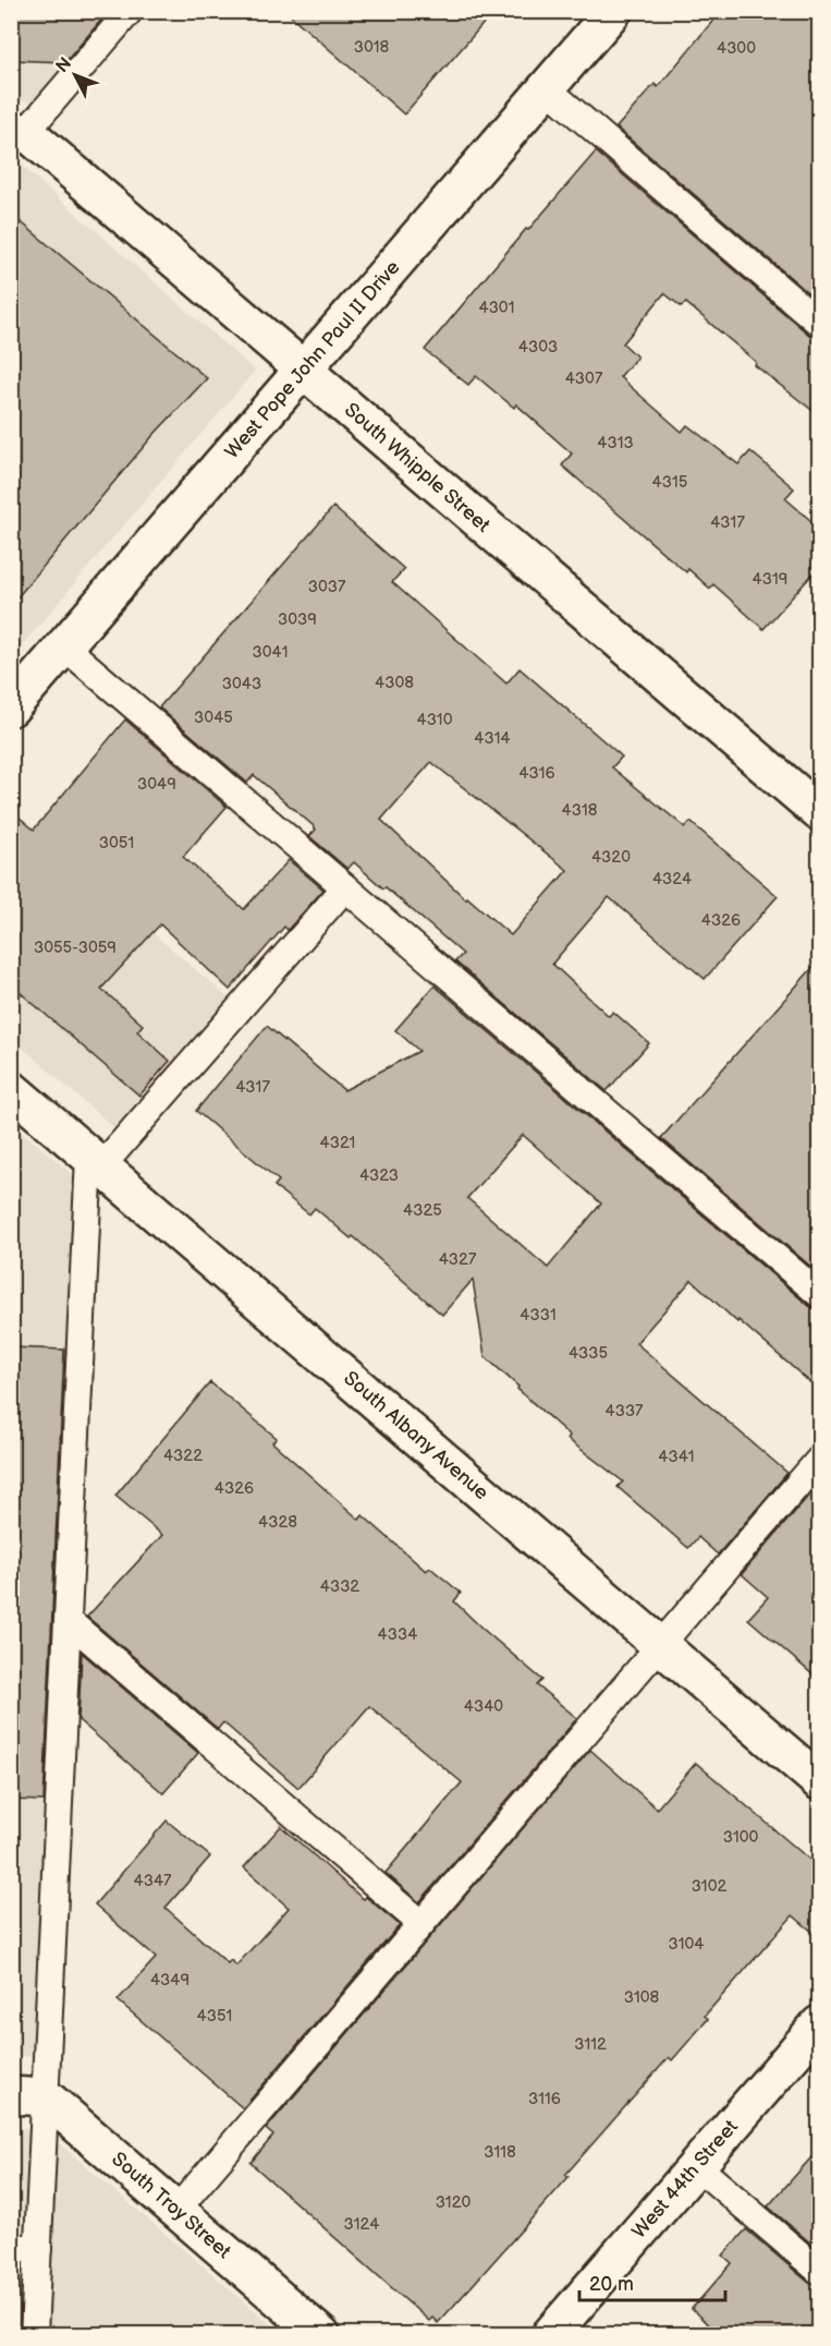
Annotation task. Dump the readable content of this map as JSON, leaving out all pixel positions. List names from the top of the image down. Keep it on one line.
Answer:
{"streets":{"street":["West Pope John Paul II Drive","South Whipple Street","South Albany Avenue","West 44th Street","South Troy Street"]},"crossings":[["West Pope John Paul II Drive","South Whipple Street"]],"house_numbers":["3018","4300","4301","4303","4307","4313","4315","4317","4319","3037","3039","3041","4308","3043","3045","4310","4314","4316","3049","4318","3051","4320","4324","4326","3055-3059","4317","4321","4323","4325","4327","4331","4335","4337","4322","4341","4326","4328","4332","4334","4340","3100","4347","3102","3104","4349","3108","4351","3112","3116","3118","3120","3124"],"scale_bar":"20 m","north":"top left"}
